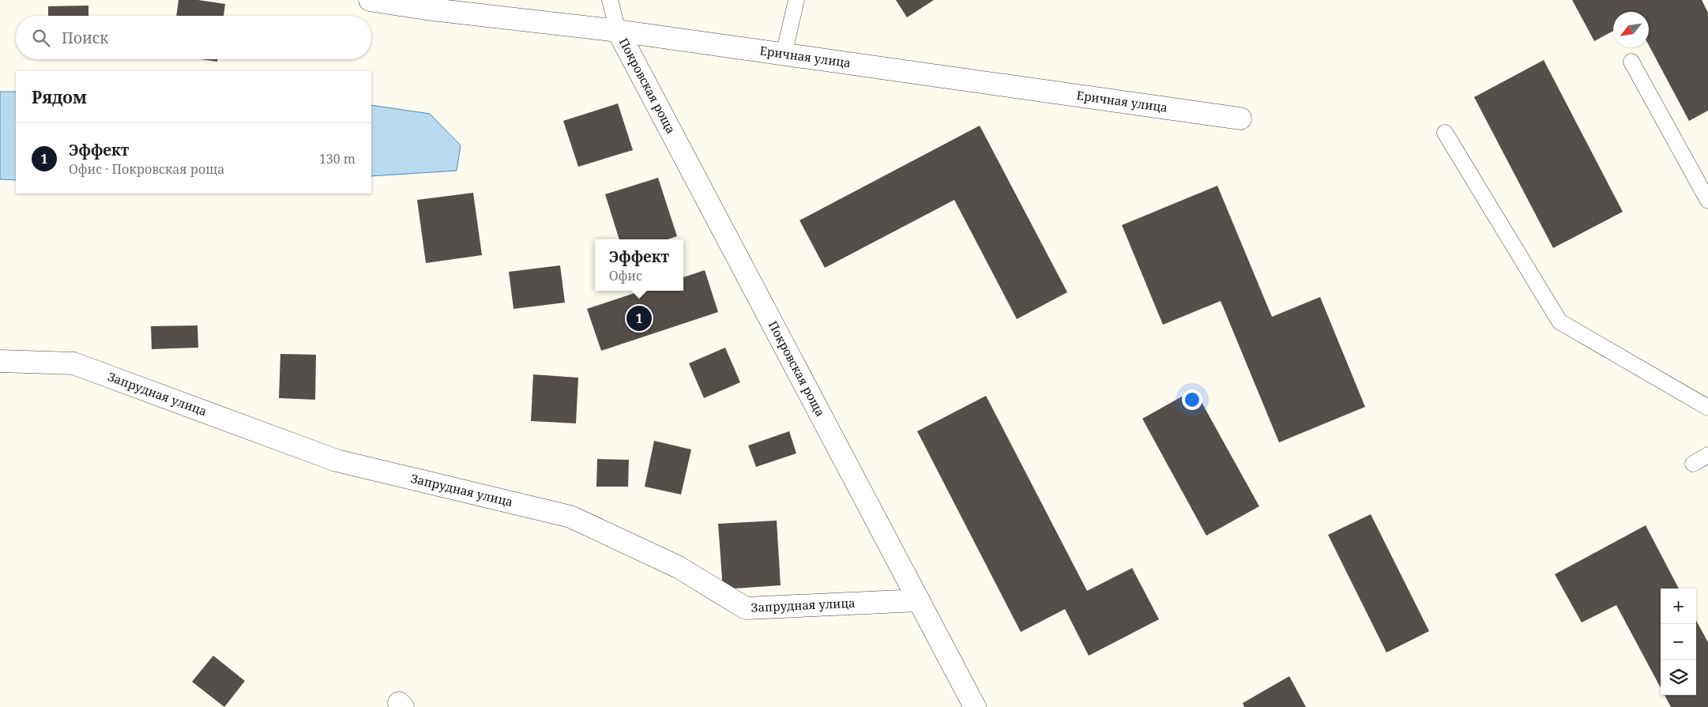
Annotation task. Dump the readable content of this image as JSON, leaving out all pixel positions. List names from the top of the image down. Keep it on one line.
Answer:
{"streets":{"street":["Еричная улица","Покровская роща","Запрудная улица"]},"crossings":[["Еричная улица","Покровская роща"],["Покровская роща","Запрудная улица"]],"north":"bottom left","page":{"search":"Поиск","heading":"Рядом","list":[{"mark":"1","name":"Эффект","note":"Офис · Покровская роща","value":"130 m"}],"popup":["Эффект","Офис"],"pins":"1","map_buttons":["+","−"]}}
